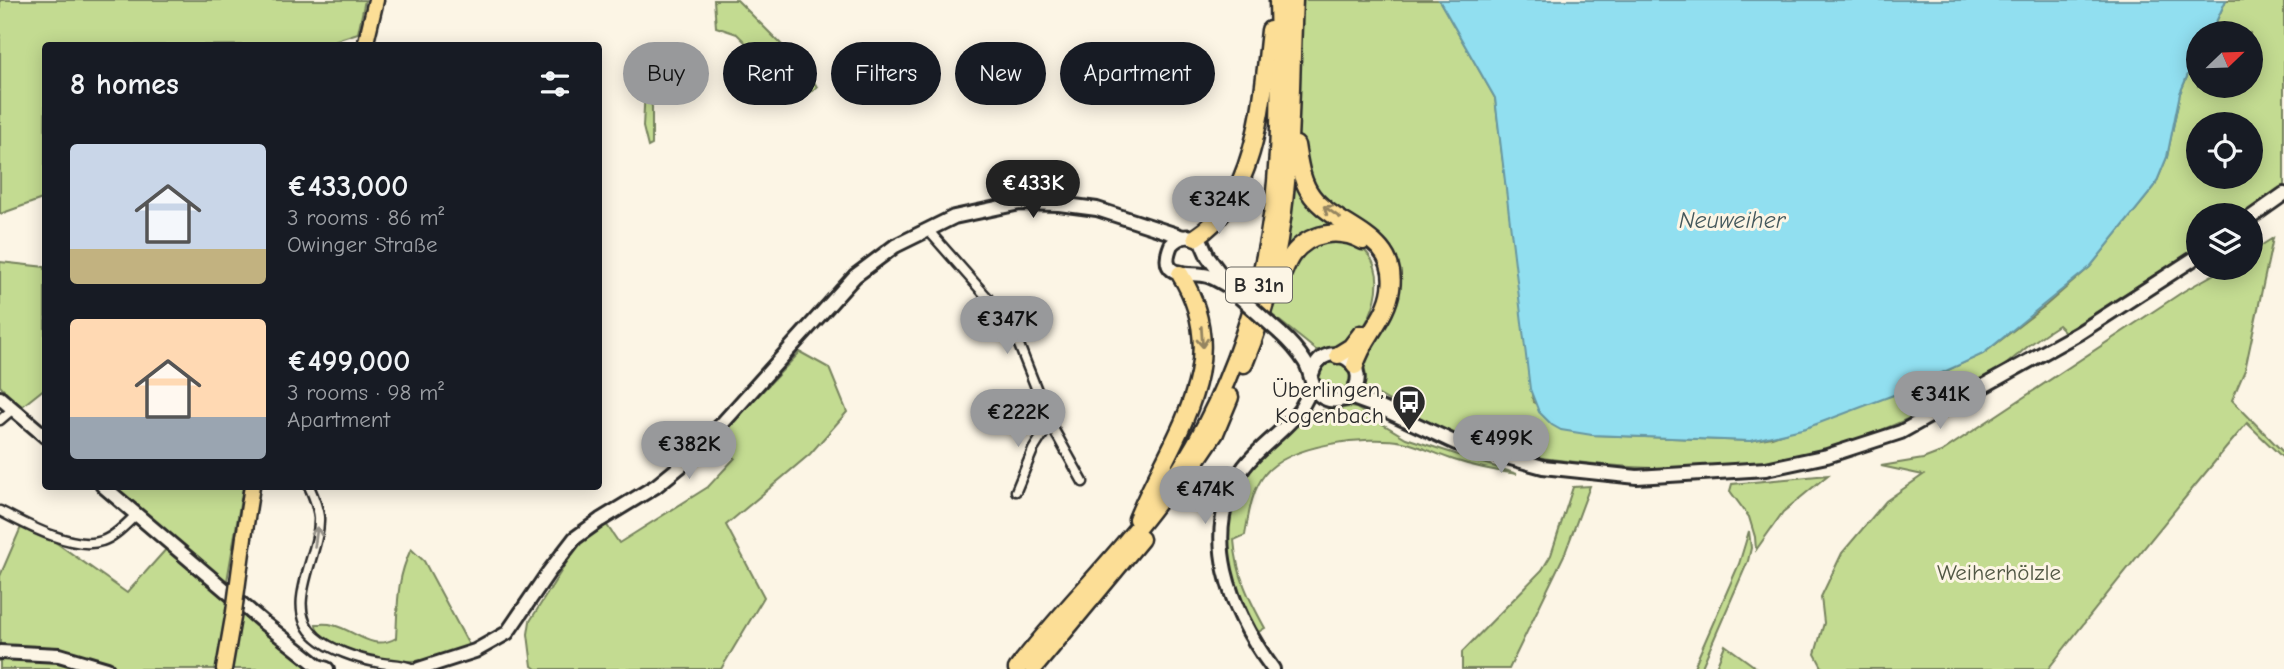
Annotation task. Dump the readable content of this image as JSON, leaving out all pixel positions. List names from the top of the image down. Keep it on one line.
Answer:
{"streets":{"highway":["B 31n"]},"water":["Neuweiher"],"parks":["Weiherhölzle"],"places":{"bus stop":["Überlingen, Kogenbach"]},"north":"top right","page":{"chip":["Buy","Rent","Filters","New","Apartment"],"heading":"8 homes","list":[{"name":"€433,000","note":"3 rooms · 86 m² · Owinger Straße"},{"name":"€499,000","note":"3 rooms · 98 m² · Apartment"}],"price":["€433K","€324K","€347K","€341K","€222K","€499K","€382K","€474K"]}}
